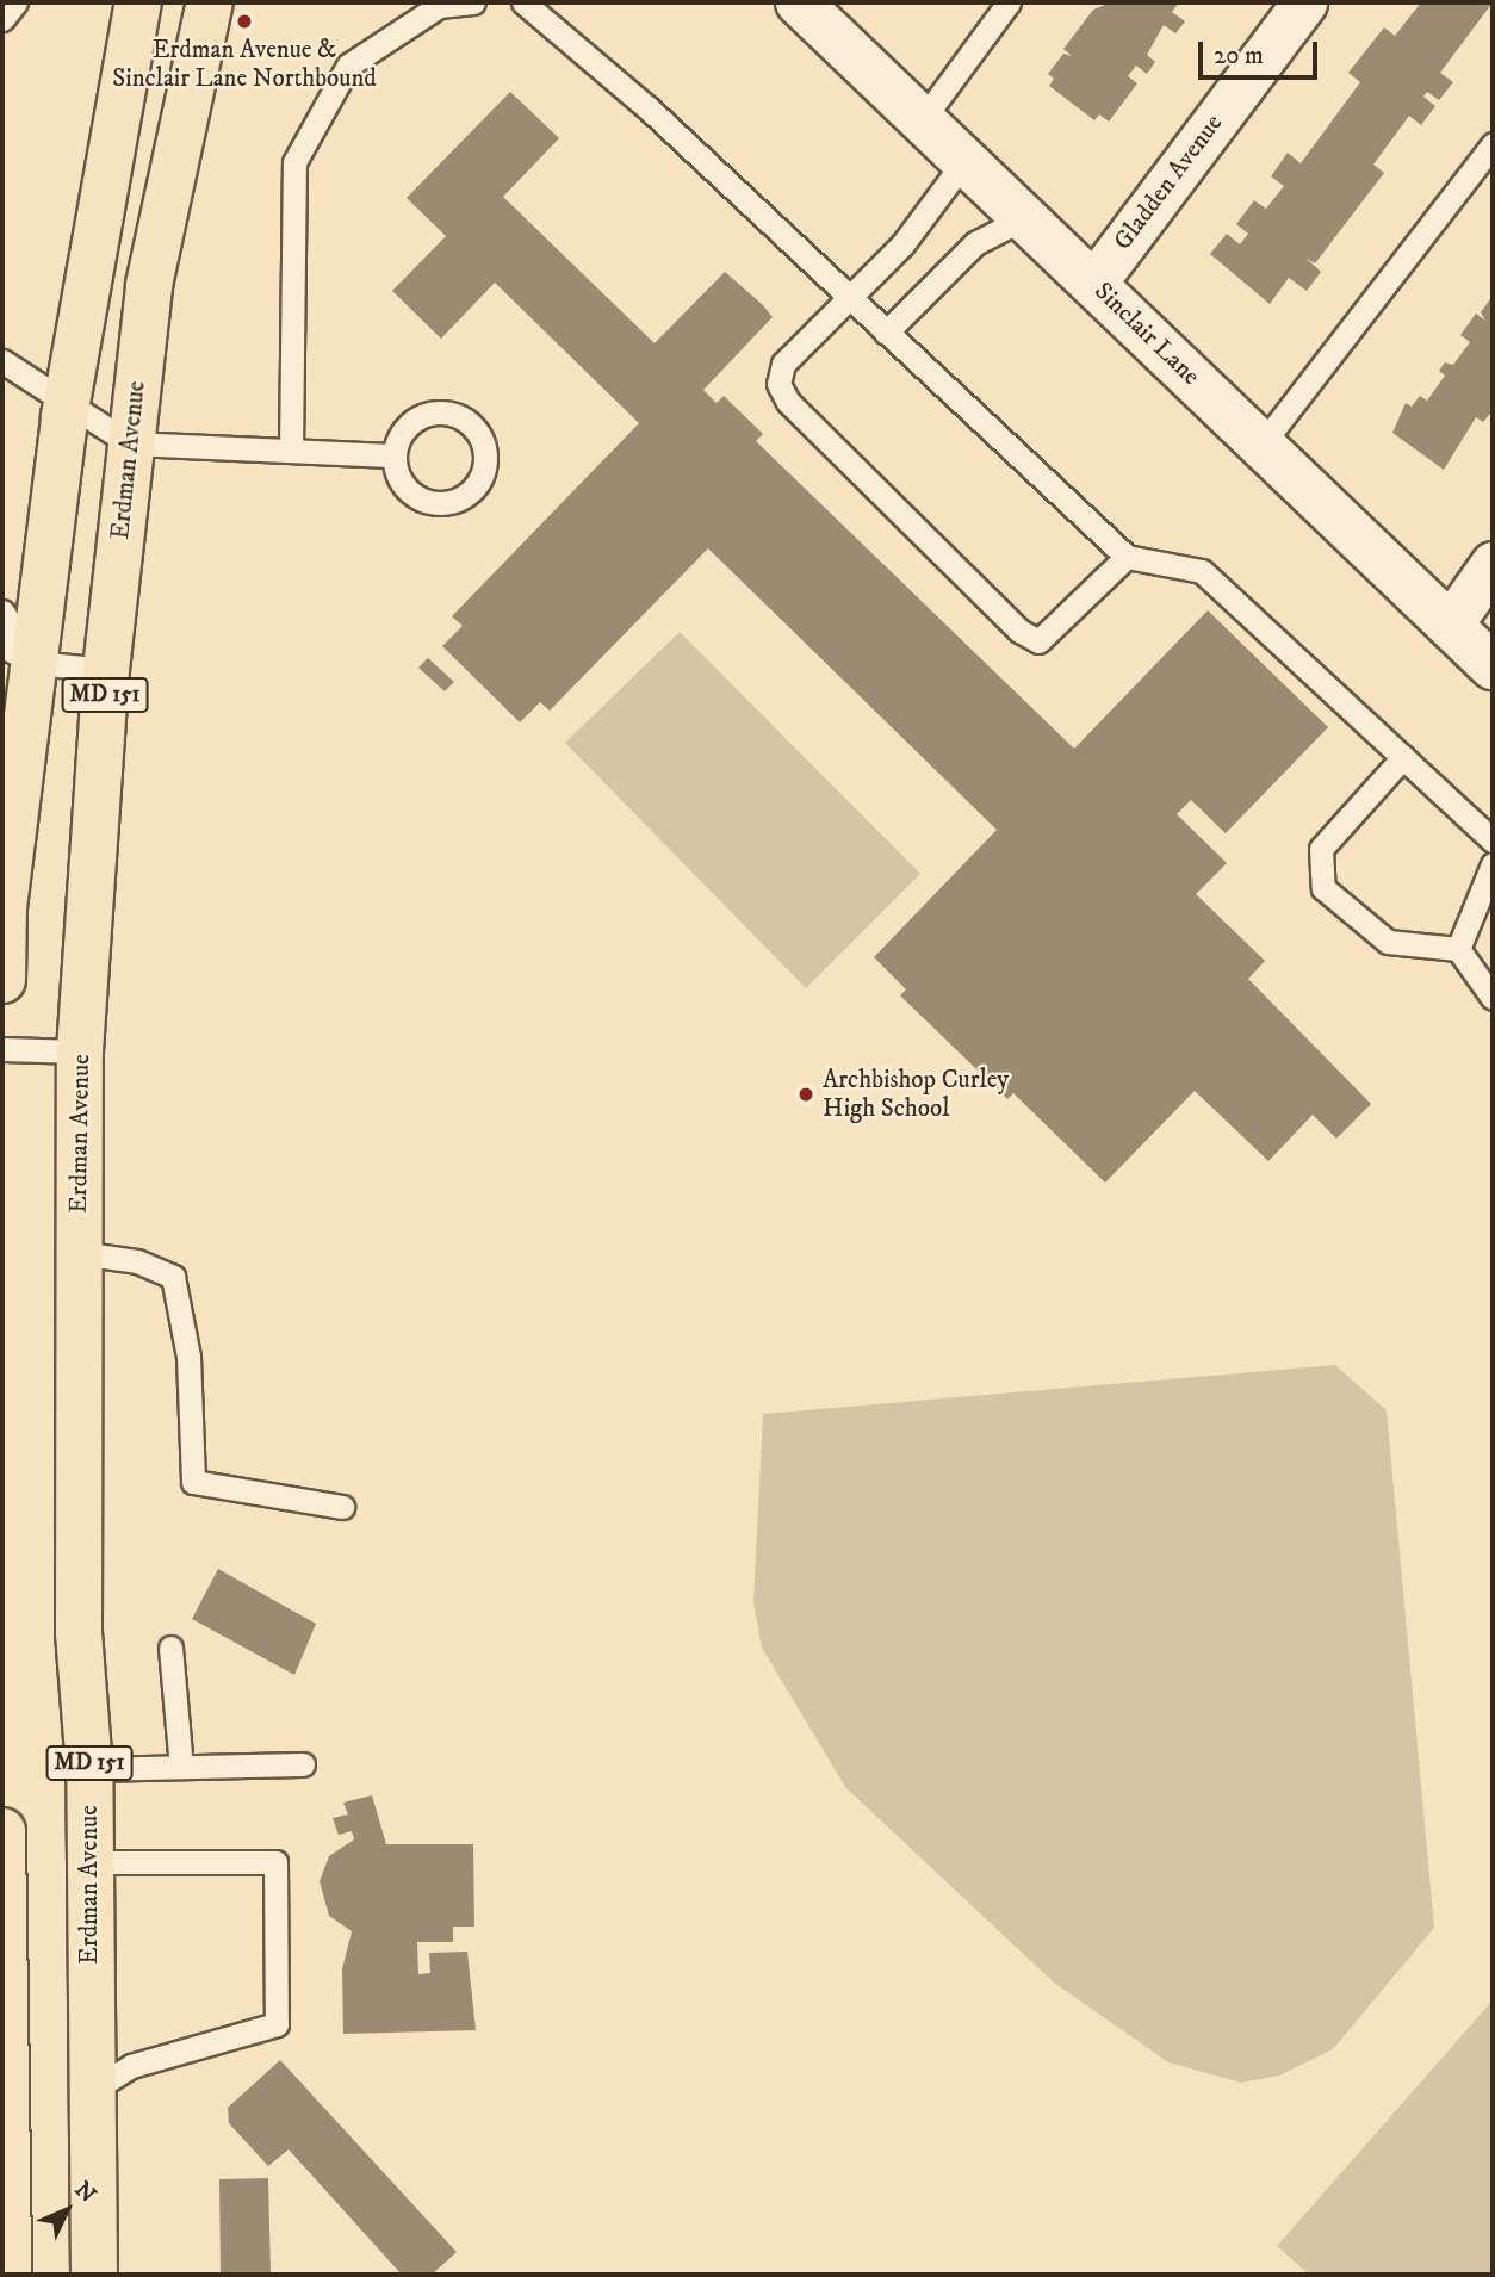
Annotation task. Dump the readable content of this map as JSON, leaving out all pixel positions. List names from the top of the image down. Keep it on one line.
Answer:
{"streets":{"main road":["Sinclair Lane","Erdman Avenue","MD 151"],"street":["Gladden Avenue"]},"crossings":[["Gladden Avenue","Sinclair Lane"]],"places":["Erdman Avenue & Sinclair Lane Northbound","Archbishop Curley High School"],"scale_bar":"20 m","north":"top right"}
